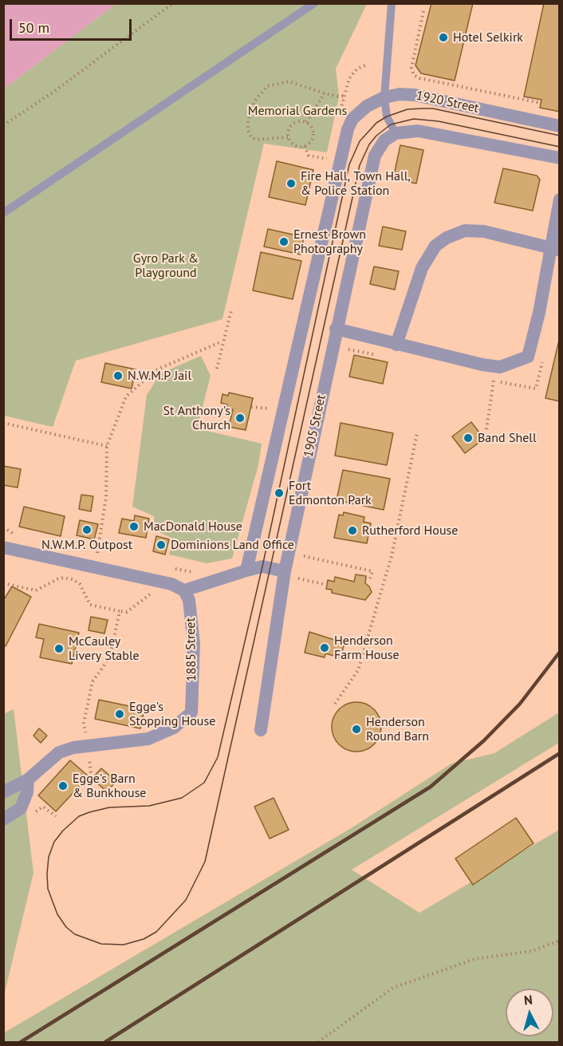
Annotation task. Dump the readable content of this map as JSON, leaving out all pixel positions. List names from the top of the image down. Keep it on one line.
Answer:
{"streets":{"street":["1920 Street","1905 Street","1885 Street"]},"parks":["Memorial Gardens","Gyro Park & Playground"],"places":["Hotel Selkirk","Fire Hall, Town Hall, & Police Station","Ernest Brown Photography","N.W.M.P Jail","St Anthony's Church","Band Shell","Fort Edmonton Park","MacDonald House","N.W.M.P. Outpost","Rutherford House","Dominions Land Office","Henderson Farm House","McCauley Livery Stable","Egge's Stopping House","Henderson Round Barn","Egge's Barn & Bunkhouse"],"scale_bar":"50 m","north":"top"}
